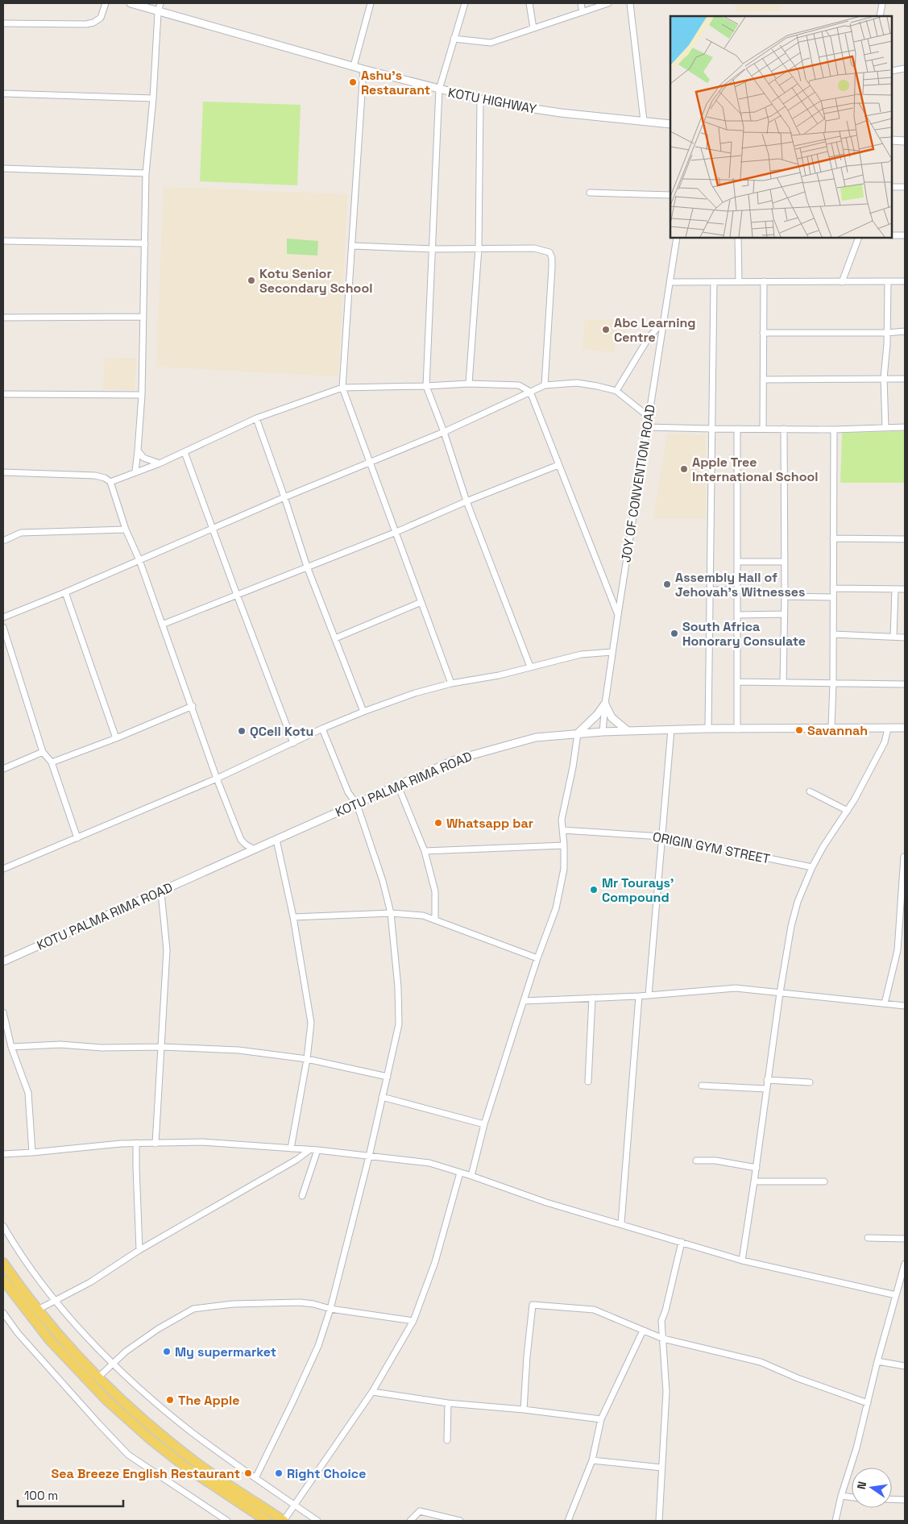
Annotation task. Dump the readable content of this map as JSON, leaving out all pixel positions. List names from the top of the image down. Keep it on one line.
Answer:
{"streets":{"street":["KOTU HIGHWAY","JOY OF CONVENTION ROAD","KOTU PALMA RIMA ROAD","ORIGIN GYM STREET"]},"crossings":[["JOY OF CONVENTION ROAD","KOTU PALMA RIMA ROAD"]],"places":["Ashu's Restaurant","Kotu Senior Secondary School","Abc Learning Centre","Apple Tree International School","Assembly Hall of Jehovah's Witnesses","South Africa Honorary Consulate","Savannah","QCell Kotu","Whatsapp bar","Mr Tourays' Compound","My supermarket","The Apple","Sea Breeze English Restaurant","Right Choice"],"scale_bar":"100 m","north":"left"}
